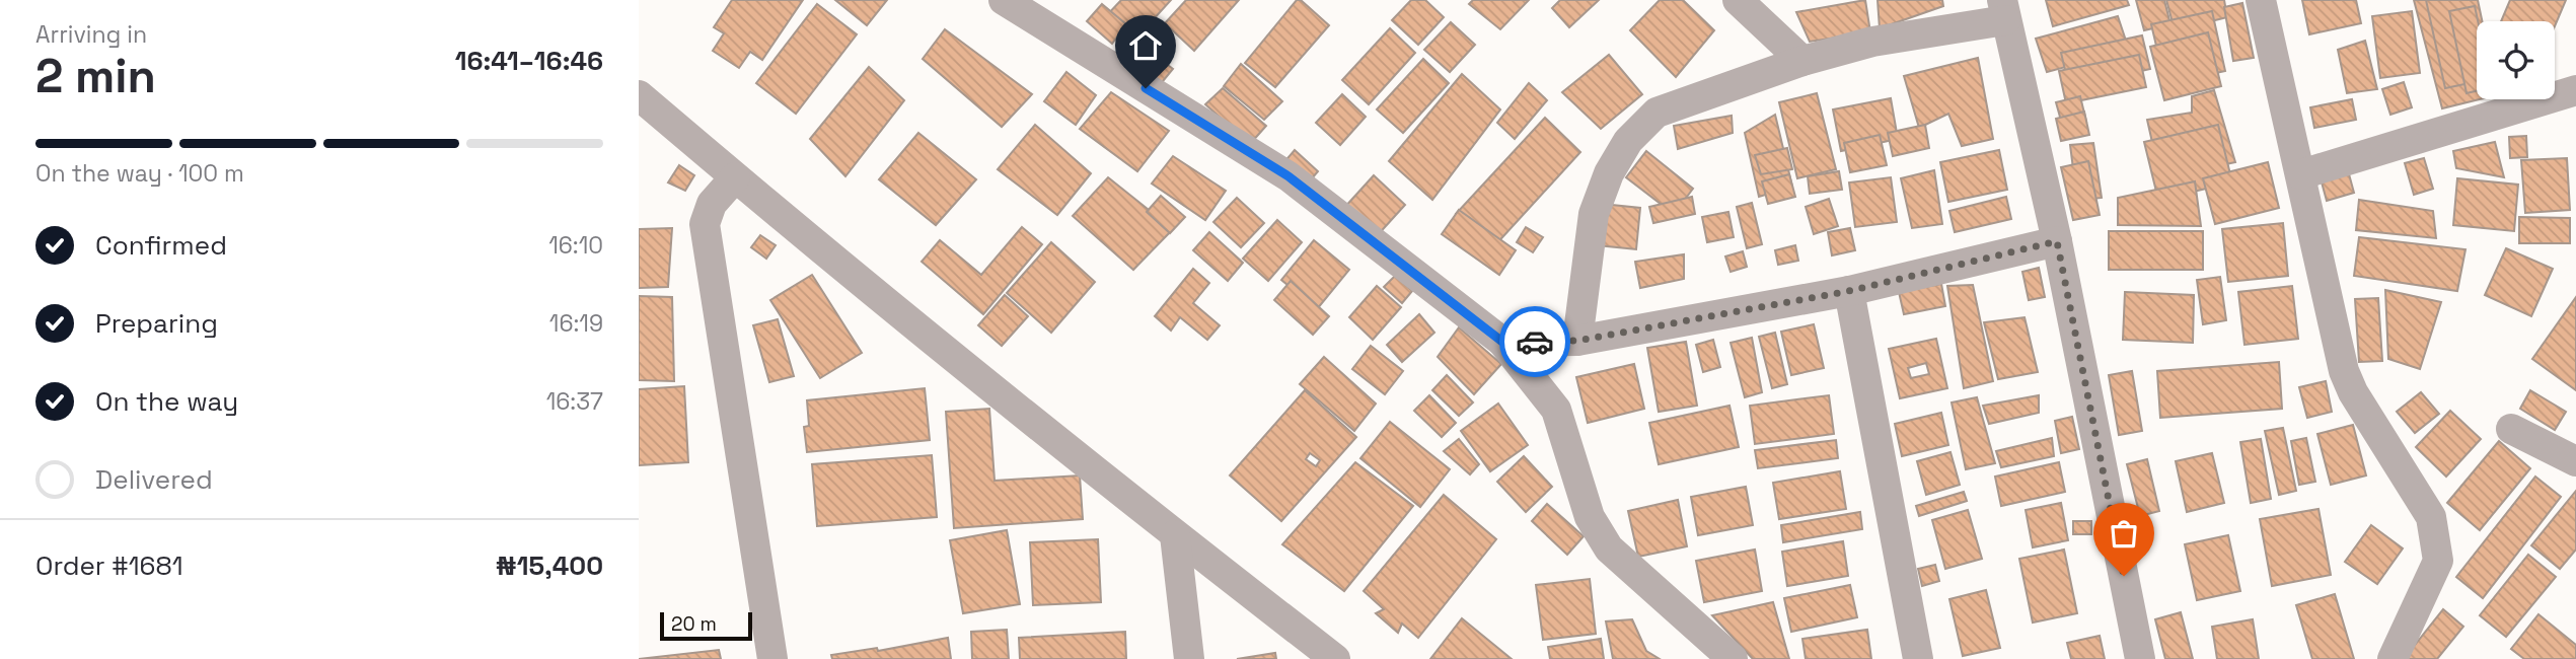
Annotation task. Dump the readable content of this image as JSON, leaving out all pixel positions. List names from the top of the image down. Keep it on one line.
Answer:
{"scale_bar":"20 m","page":{"heading":["2 min","Arriving in","16:41–16:46"],"panel":["Order #1681","₦15,400"],"bar":"On the way · 100 m","list":[["Confirmed","16:10"],["Preparing","16:19"],["On the way","16:37"],"Delivered"],"scale":"20 m"}}
